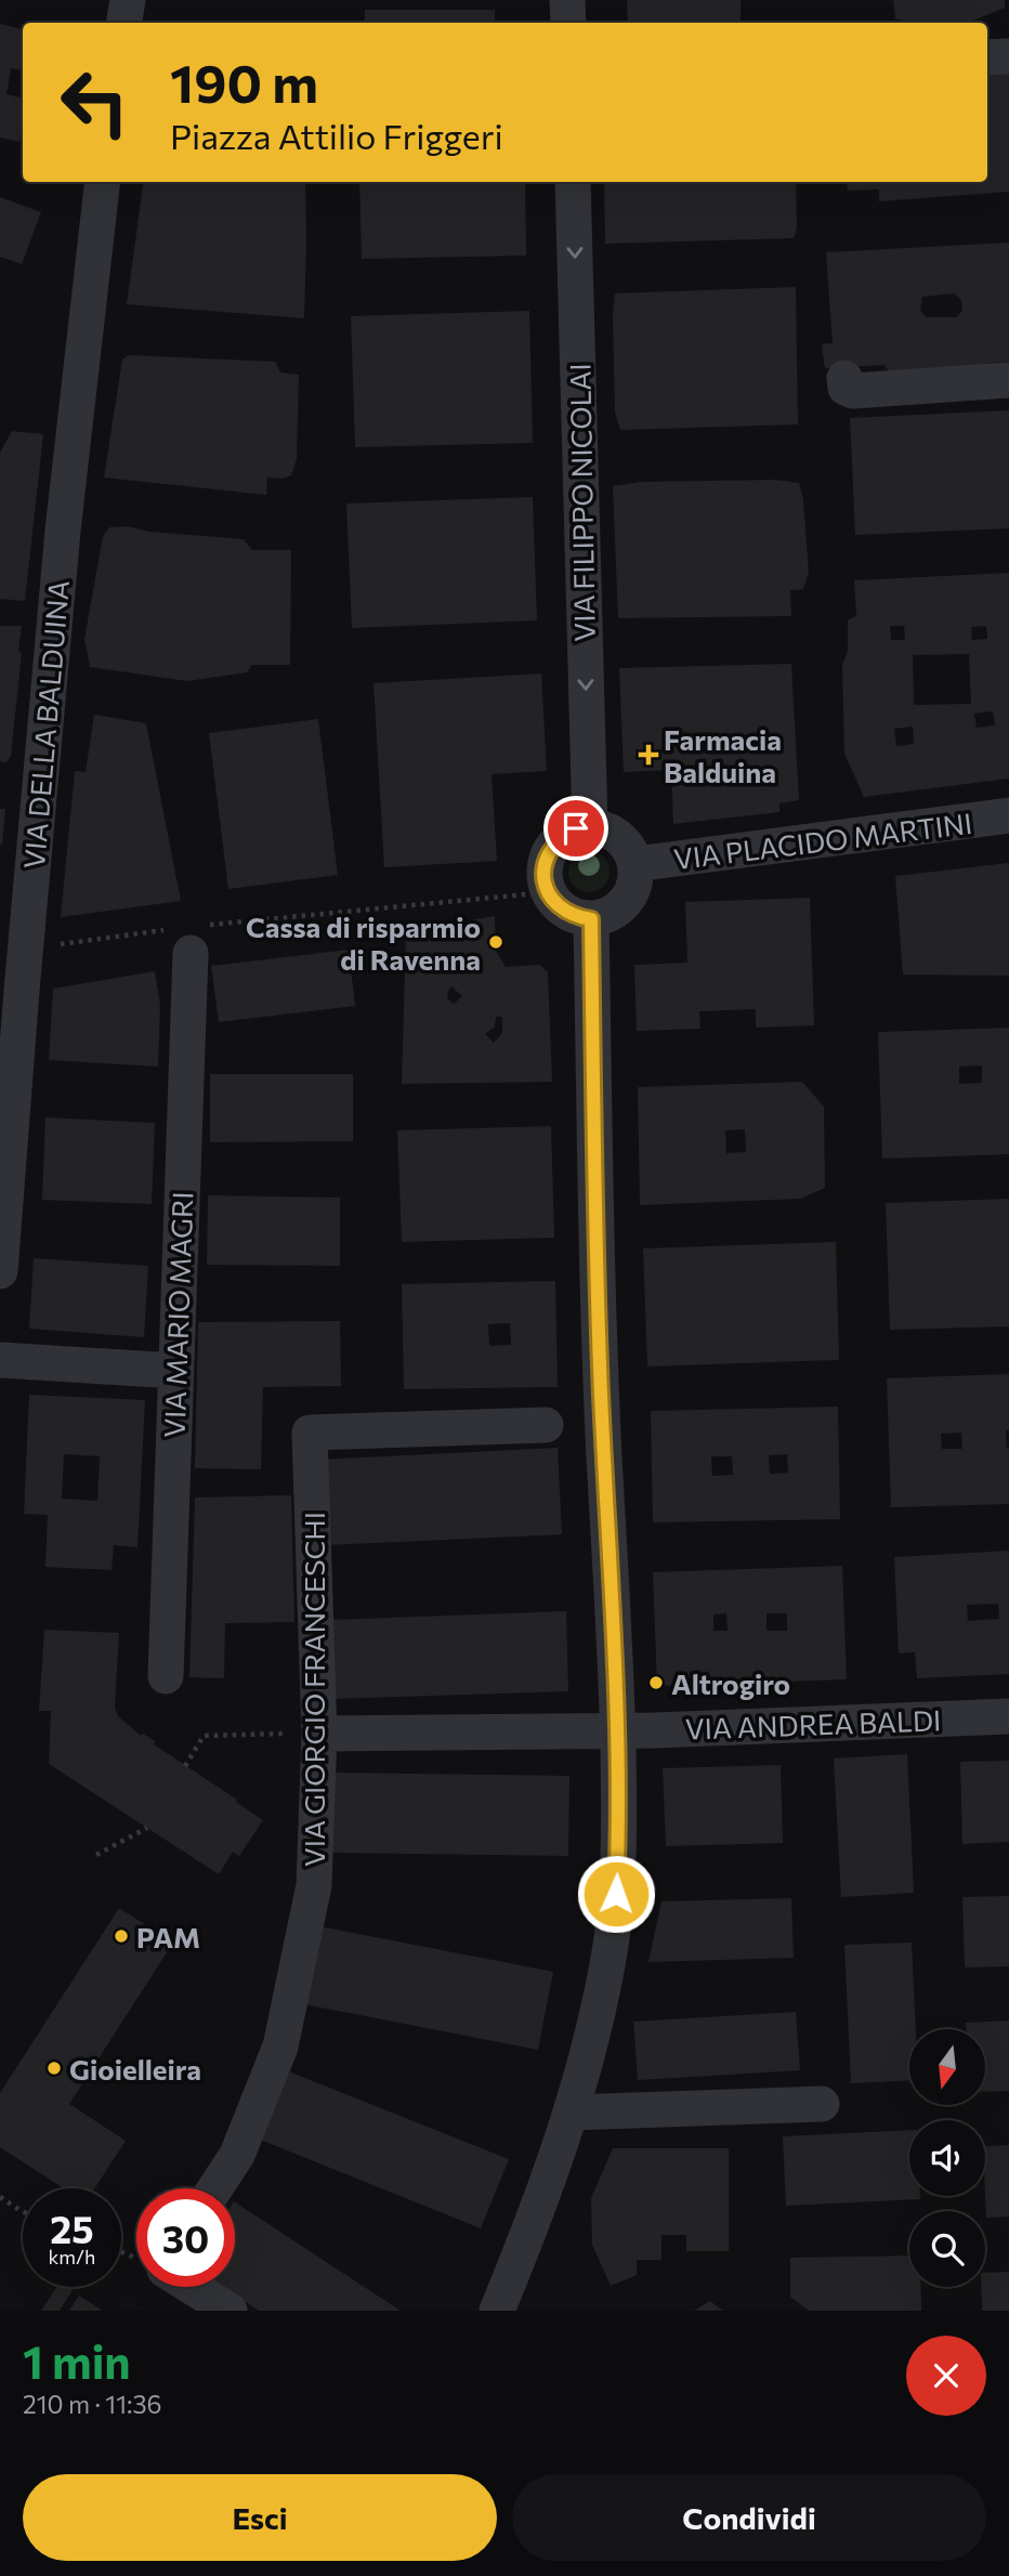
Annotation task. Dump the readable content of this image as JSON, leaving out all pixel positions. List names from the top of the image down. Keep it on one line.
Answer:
{"streets":{"street":["VIA FILIPPO NICOLAI","VIA DELLA BALDUINA","VIA PLACIDO MARTINI","VIA MARIO MAGRI","VIA GIORGIO FRANCESCHI","VIA ANDREA BALDI"]},"crossings":[["VIA FILIPPO NICOLAI","VIA PLACIDO MARTINI"],["VIA GIORGIO FRANCESCHI","VIA ANDREA BALDI"]],"one_way":["VIA FILIPPO NICOLAI"],"places":{"health":["Farmacia Balduina"],"other":["Cassa di risparmio di Ravenna","Altrogiro","PAM","Gioielleira"]},"north":"bottom","page":{"turn":["190 m","Piazza Attilio Friggeri"],"speed":"25 km/h","limit":"30","heading":["1 min","210 m · 11:36"],"buttons":["Esci","Condividi"]}}
